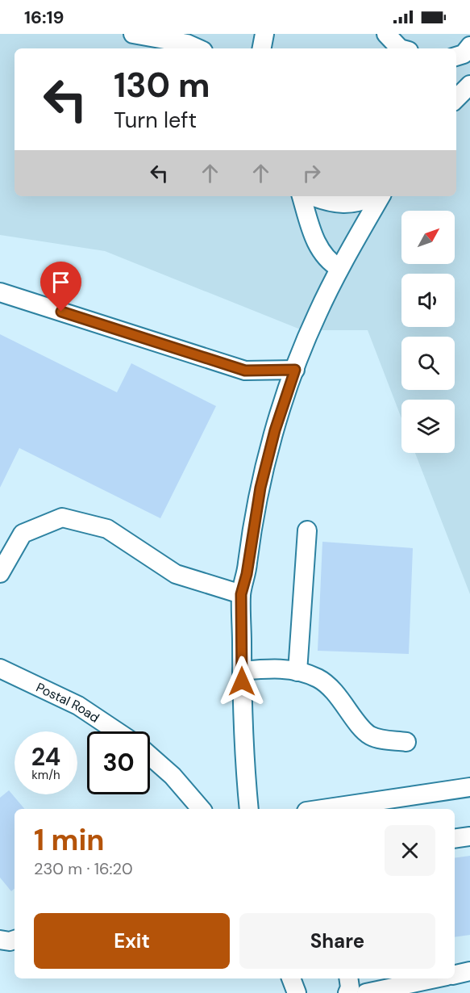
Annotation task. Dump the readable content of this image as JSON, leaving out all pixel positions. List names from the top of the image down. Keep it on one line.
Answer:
{"streets":{"street":["Postal Road"]},"north":"top right","page":{"status":"16:19","turn":["130 m","Turn left"],"speed":"24 km/h","limit":"30","heading":["1 min","230 m · 16:20"],"buttons":["Exit","Share"]}}
